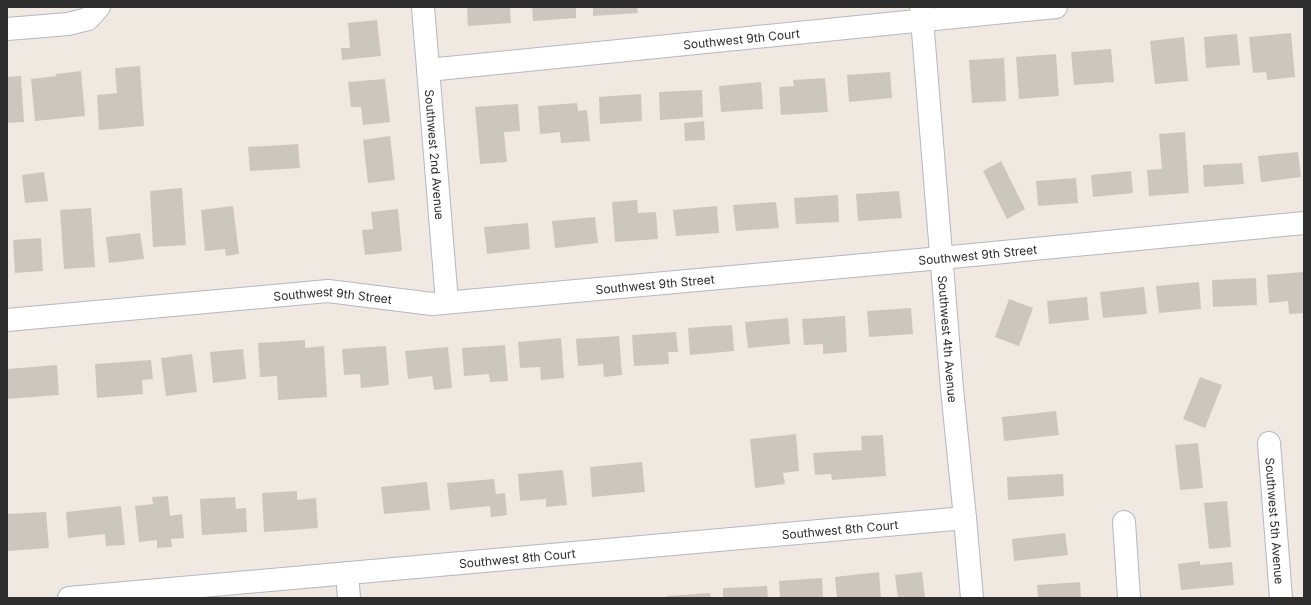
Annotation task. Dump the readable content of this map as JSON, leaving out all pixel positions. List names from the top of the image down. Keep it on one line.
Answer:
{"streets":{"street":["Southwest 9th Court","Southwest 2nd Avenue","Southwest 9th Street","Southwest 4th Avenue","Southwest 5th Avenue","Southwest 8th Court"]},"crossings":[["Southwest 9th Court","Southwest 2nd Avenue"],["Southwest 9th Court","Southwest 4th Avenue"],["Southwest 2nd Avenue","Southwest 9th Street"],["Southwest 9th Street","Southwest 4th Avenue"],["Southwest 4th Avenue","Southwest 8th Court"]]}
